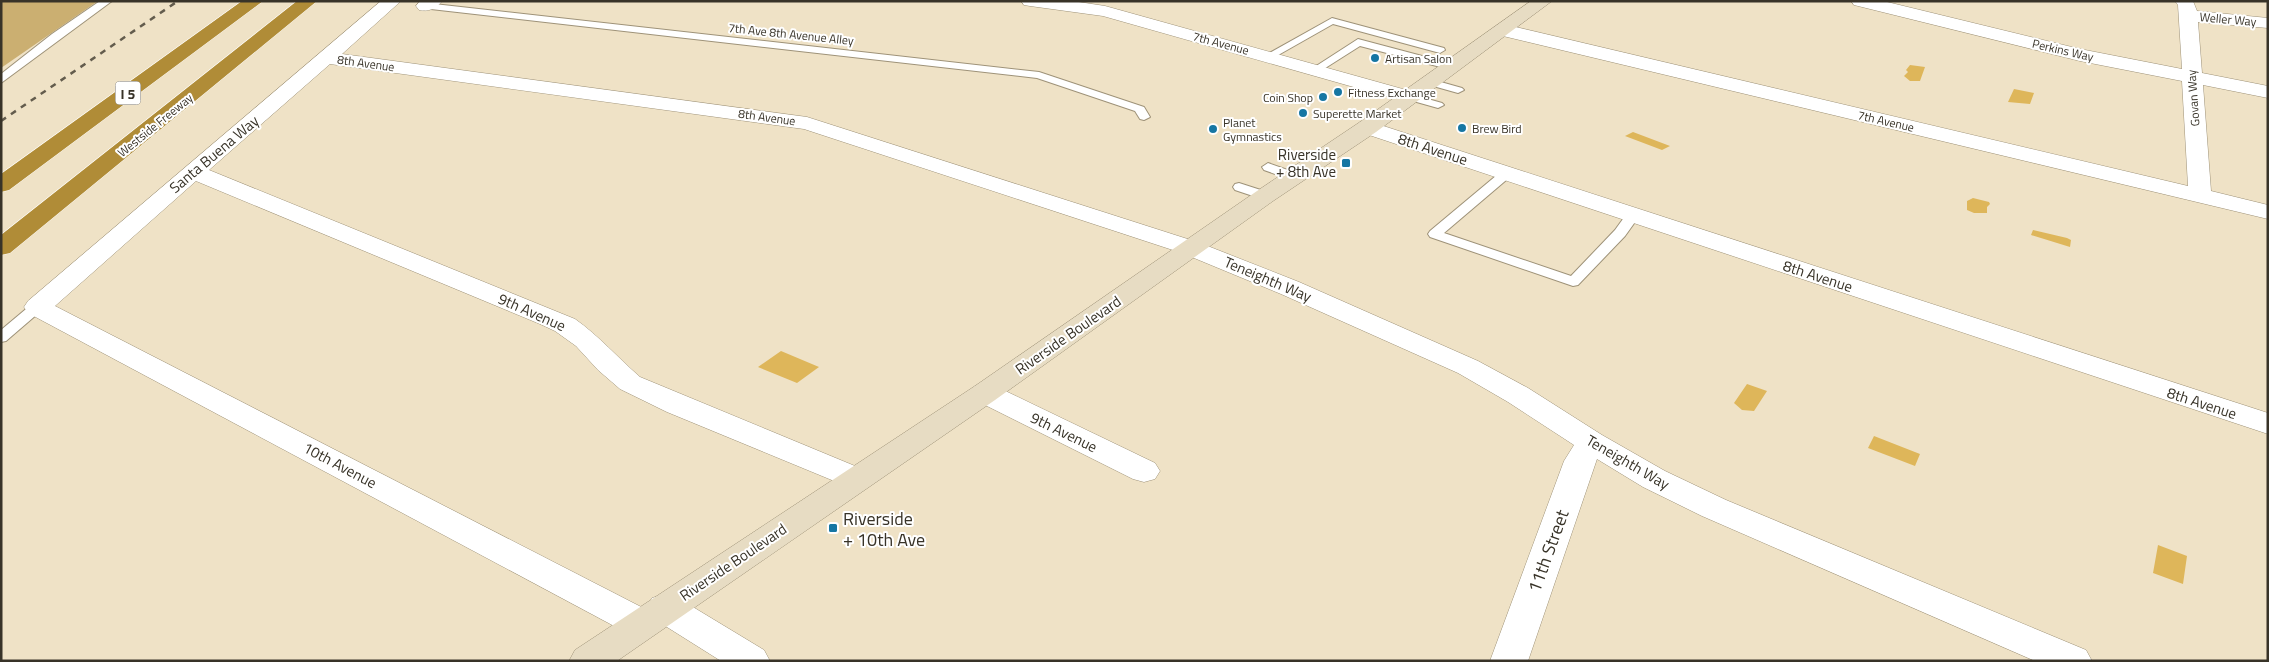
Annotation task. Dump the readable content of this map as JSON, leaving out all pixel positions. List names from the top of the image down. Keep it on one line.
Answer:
{"streets":{"highway":["I 5","Westside Freeway"],"main road":["Riverside Boulevard"],"street":["Weller Way","7th Avenue","Perkins Way","8th Avenue","Govan Way","Santa Buena Way","Teneighth Way","9th Avenue","10th Avenue","11th Street"],"lane":["7th Ave 8th Avenue Alley"]},"crossings":[["Weller Way","Govan Way"],["7th Avenue","Govan Way"],["7th Avenue","Riverside Boulevard"],["Perkins Way","Govan Way"],["8th Avenue","Santa Buena Way"],["8th Avenue","Teneighth Way"],["8th Avenue","Riverside Boulevard"],["Santa Buena Way","9th Avenue"],["Santa Buena Way","10th Avenue"],["Teneighth Way","Riverside Boulevard"],["Teneighth Way","11th Street"],["9th Avenue","Riverside Boulevard"],["Riverside Boulevard","10th Avenue"]],"places":{"other":["Artisan Salon","Fitness Exchange","Coin Shop","Superette Market","Brew Bird","Planet Gymnastics"],"transit":["Riverside + 8th Ave","Riverside + 10th Ave"]}}
